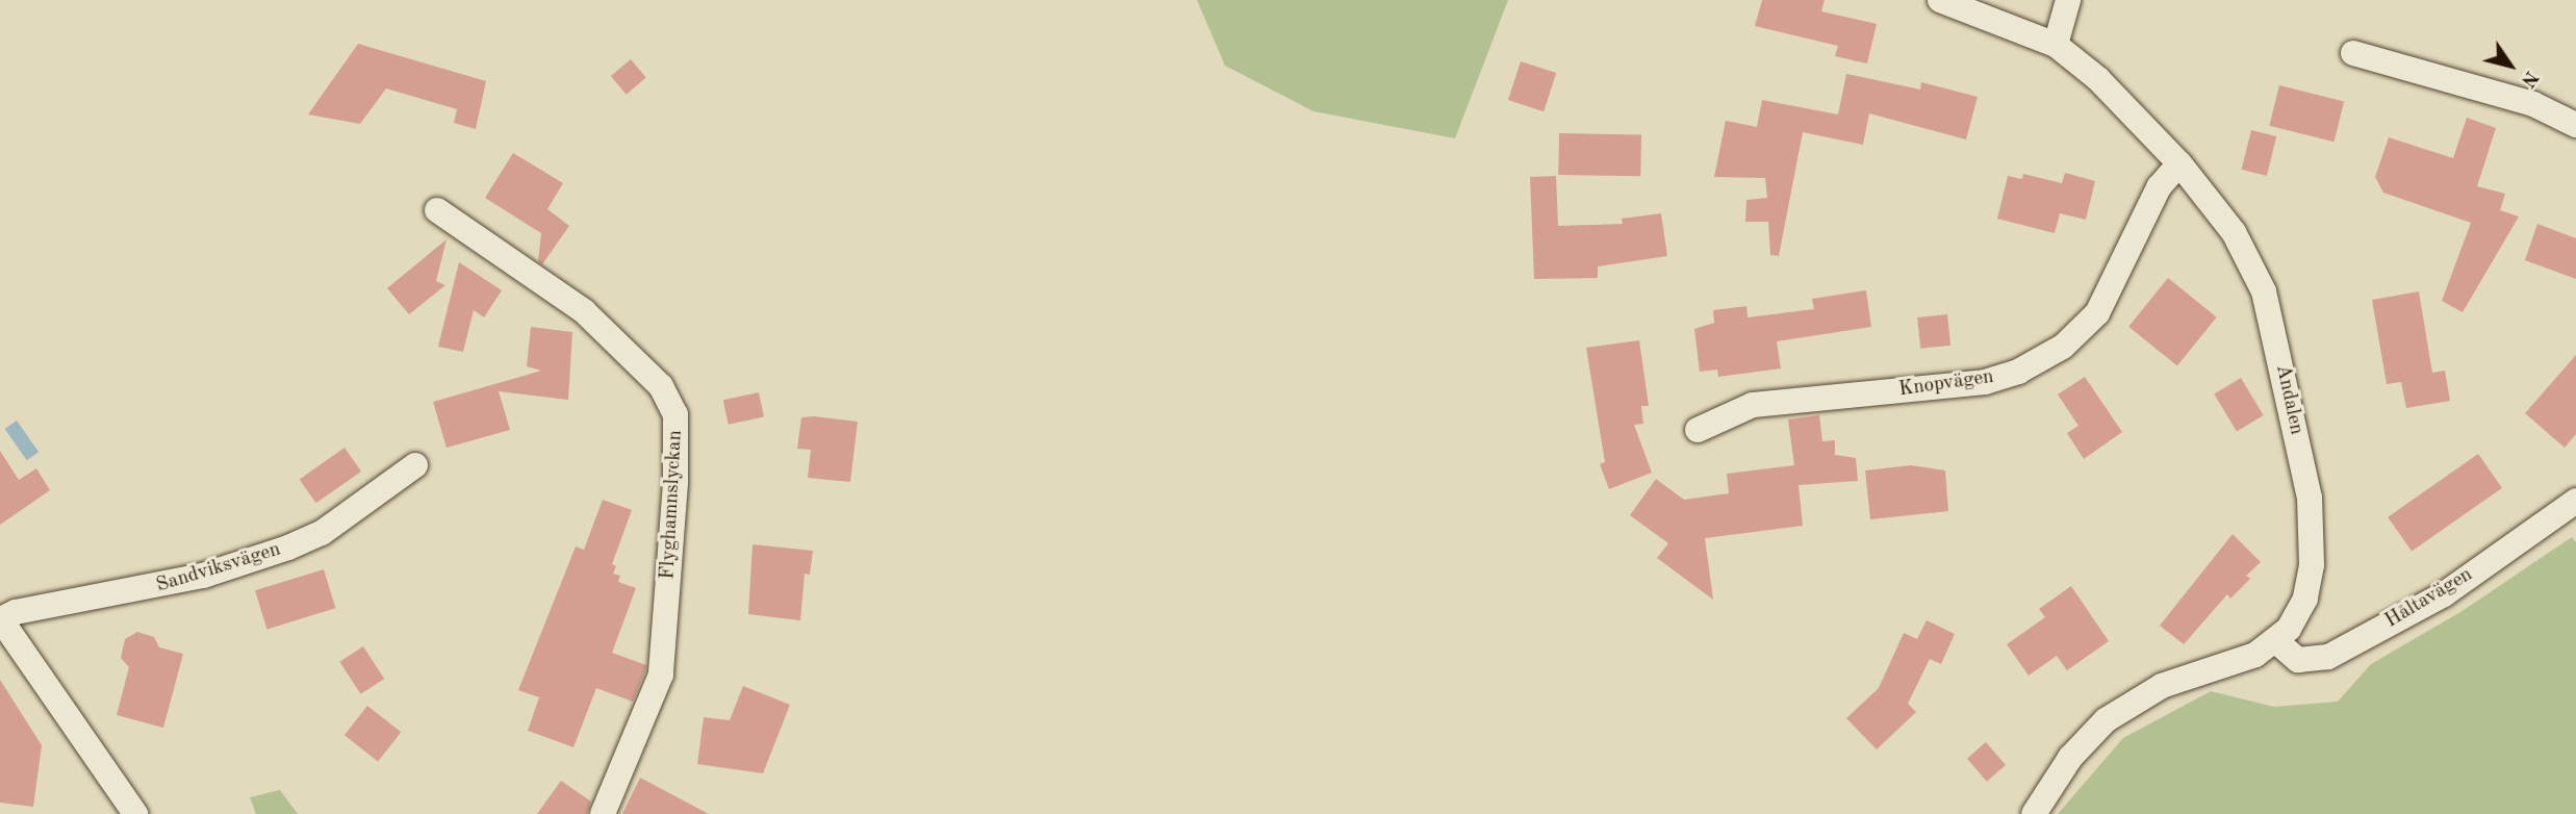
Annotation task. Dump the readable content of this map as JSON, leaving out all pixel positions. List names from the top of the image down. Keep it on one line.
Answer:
{"streets":{"street":["Knopvägen","Andalen","Flyghamnslyckan","Sandviksvägen","Håltavägen"]},"crossings":[["Knopvägen","Andalen"],["Andalen","Håltavägen"]],"north":"bottom right"}
